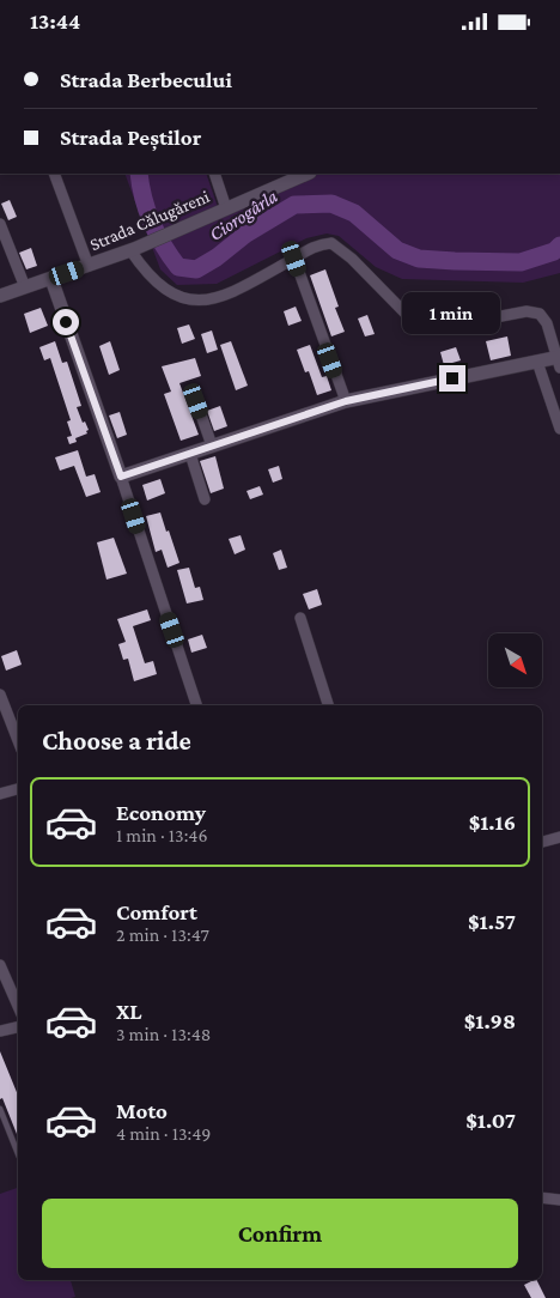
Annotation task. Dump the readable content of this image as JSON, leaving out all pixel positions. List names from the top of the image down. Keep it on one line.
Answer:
{"streets":{"street":["Strada Călugăreni"]},"water":["Ciorogârla"],"north":"bottom right","page":{"status":"13:44","banner":["Strada Berbecului","Strada Peștilor"],"bubble":"1 min","heading":"Choose a ride","list":[{"name":"Economy","note":"1 min · 13:46","value":"$1.16"},{"name":"Comfort","note":"2 min · 13:47","value":"$1.57"},{"name":"XL","note":"3 min · 13:48","value":"$1.98"},{"name":"Moto","note":"4 min · 13:49","value":"$1.07"}],"buttons":"Confirm"}}
